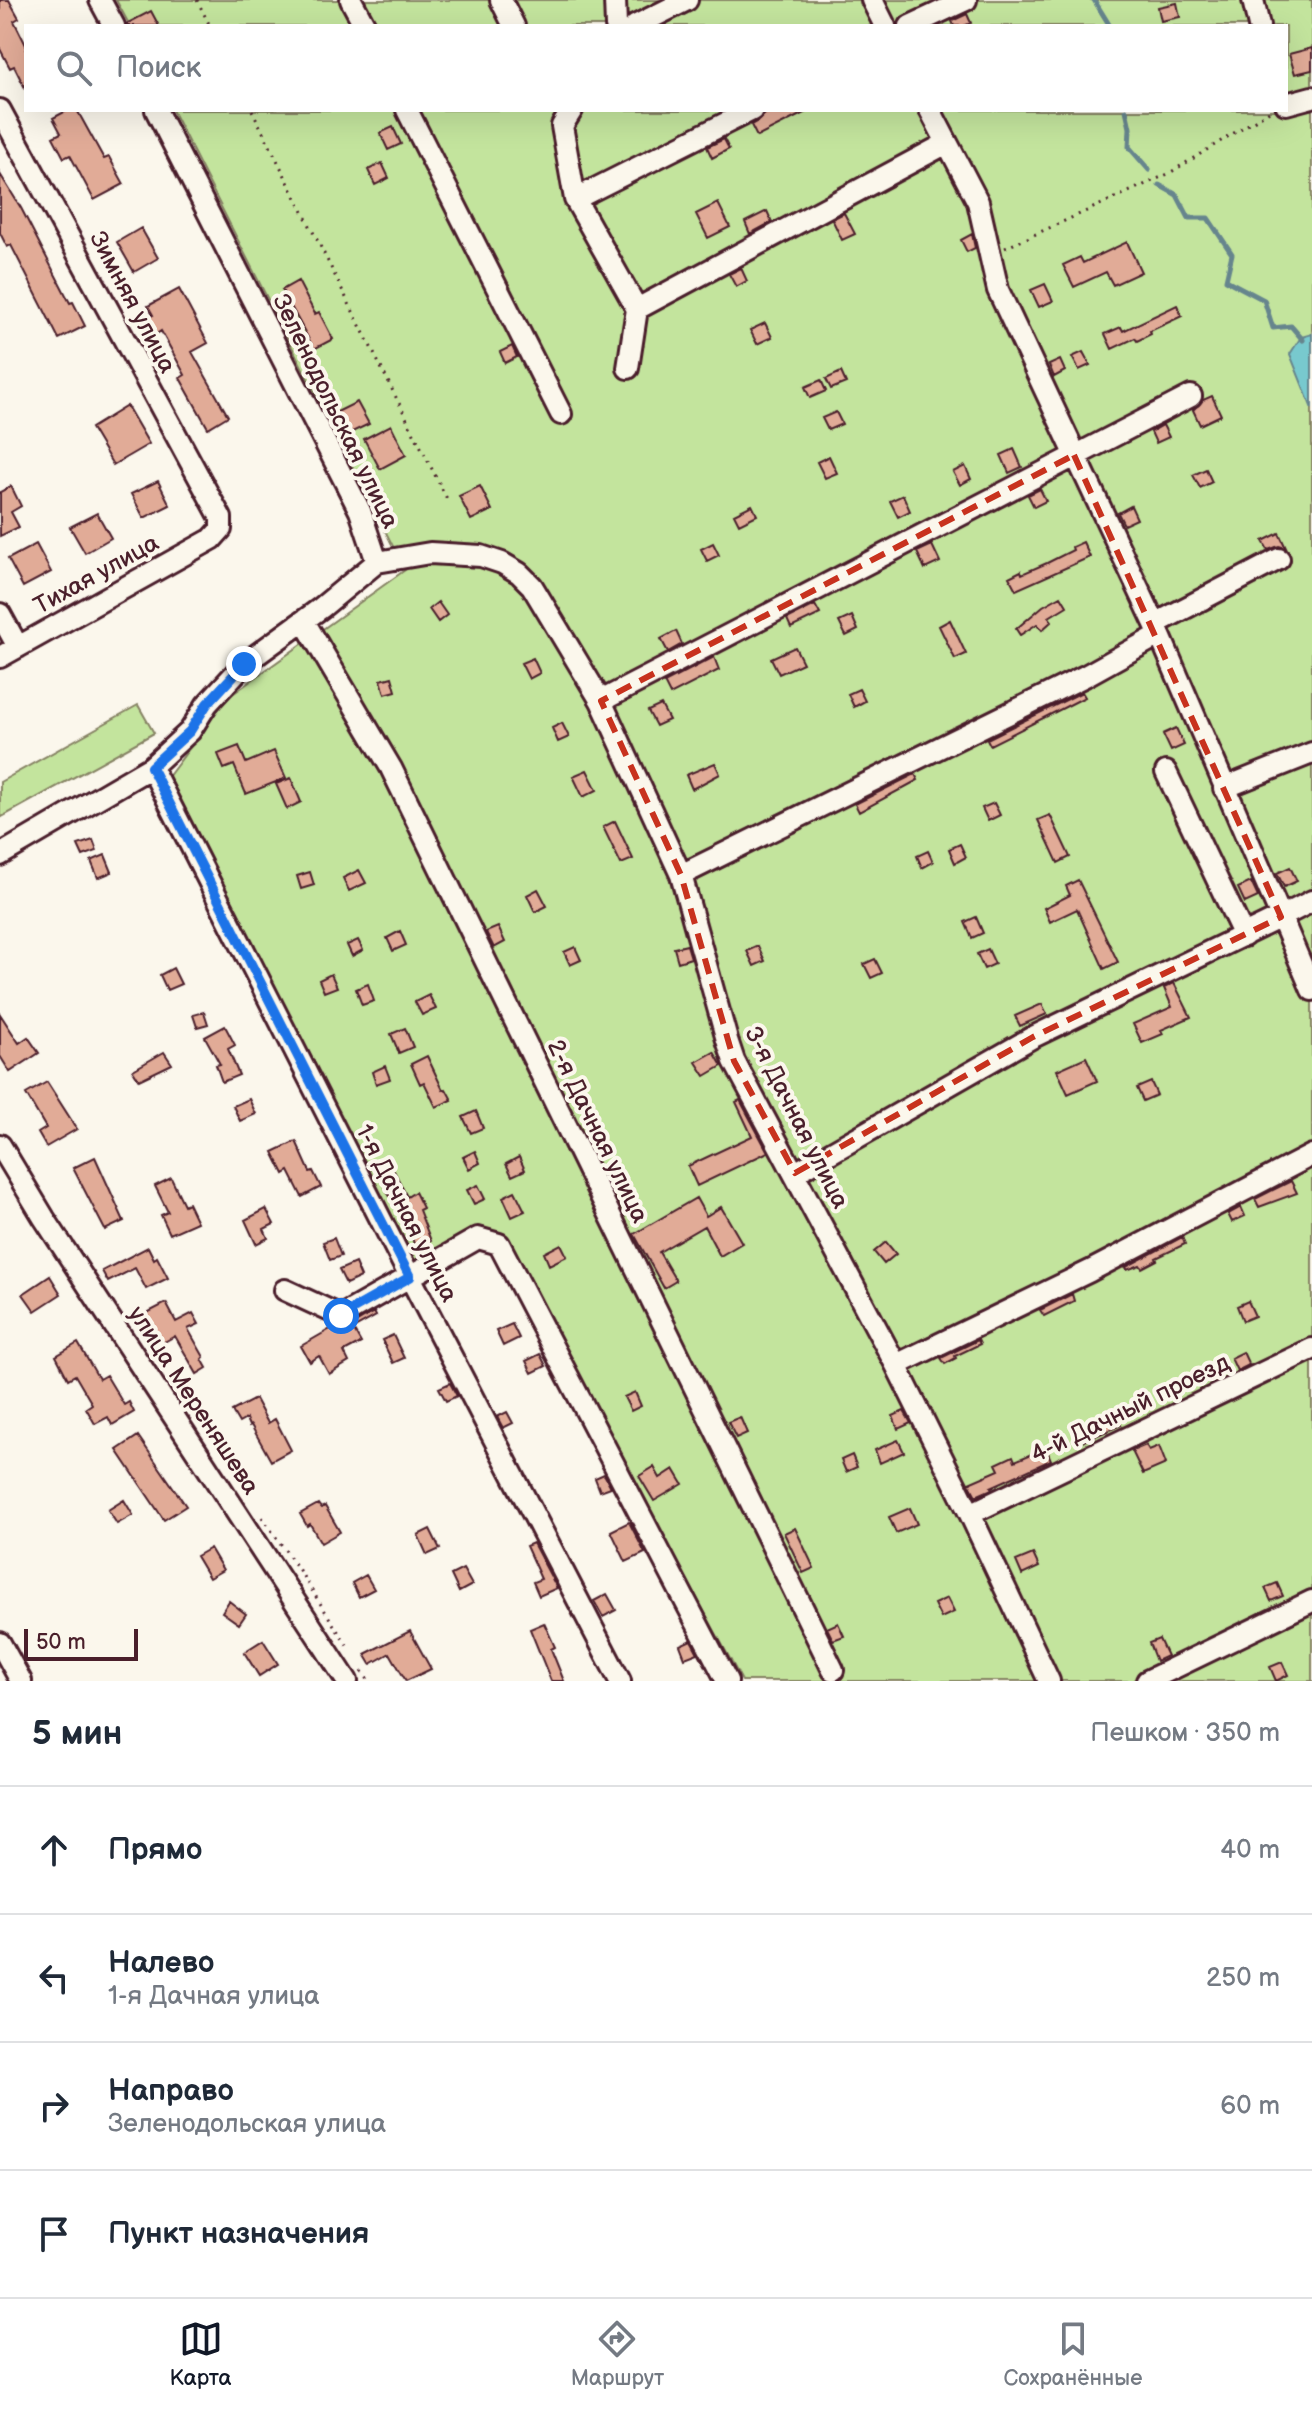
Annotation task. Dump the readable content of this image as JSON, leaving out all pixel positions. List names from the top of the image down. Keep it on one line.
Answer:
{"streets":{"street":["Зимняя улица","Зеленодольская улица","Тихая улица","3-я Дачная улица","2-я Дачная улица","1-я Дачная улица","улица Мереняшева","4-й Дачный проезд"]},"crossings":[["Зимняя улица","Тихая улица"],["Зеленодольская улица","3-я Дачная улица"],["Зеленодольская улица","2-я Дачная улица"],["Зеленодольская улица","1-я Дачная улица"],["3-я Дачная улица","4-й Дачный проезд"]],"scale_bar":"50 m","page":{"search":"Поиск","scale":"50 m","heading":["5 мин","Пешком · 350 m"],"list":[["Прямо","40 m"],["Налево","1-я Дачная улица","250 m"],["Направо","Зеленодольская улица","60 m"],"Пункт назначения"],"nav":["Карта","Маршрут","Сохранённые"]}}
